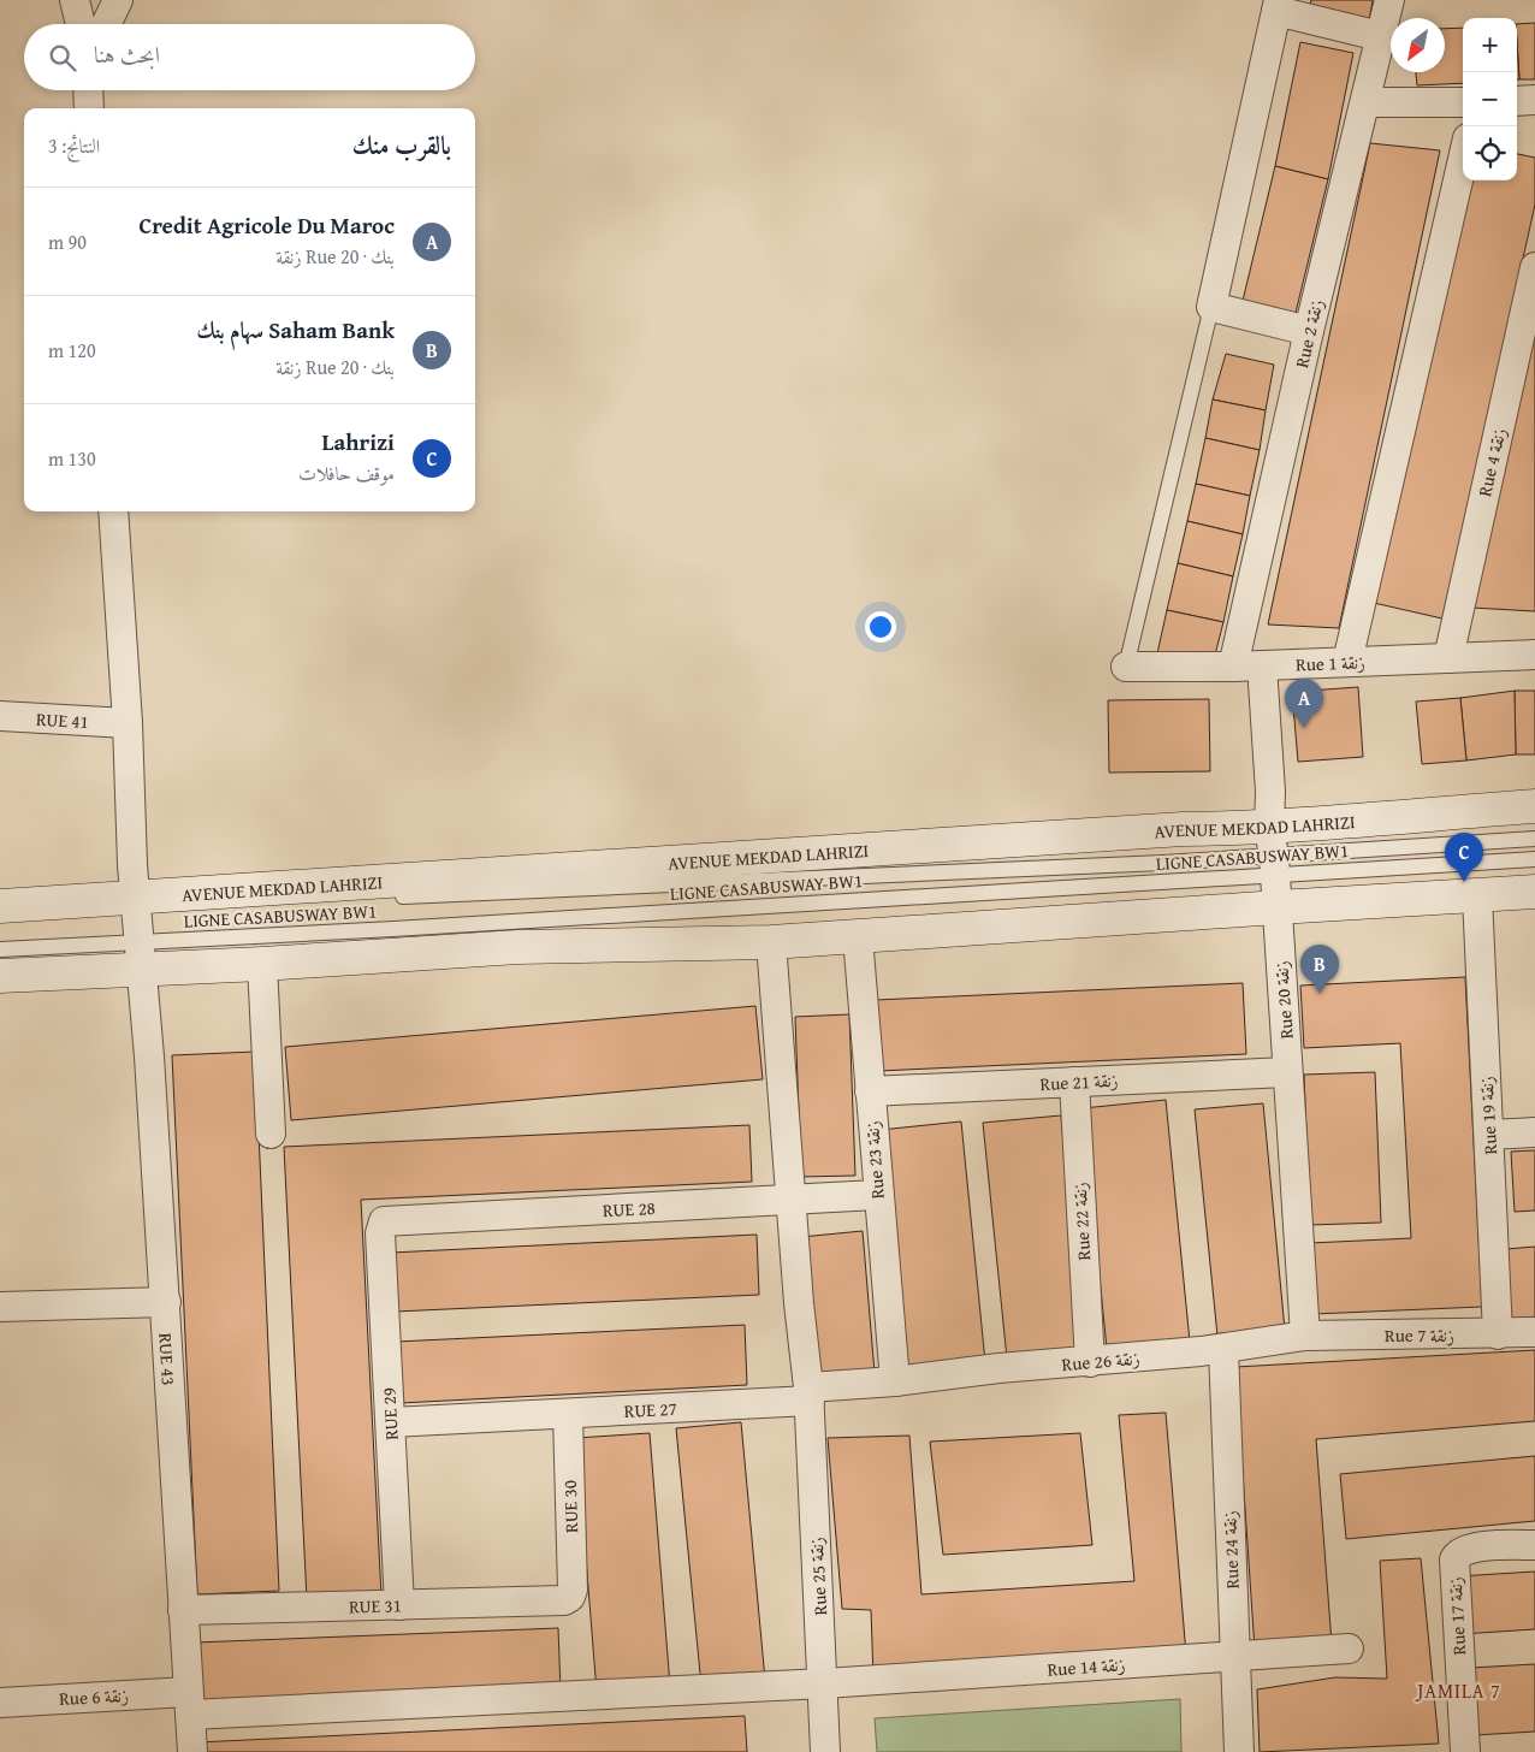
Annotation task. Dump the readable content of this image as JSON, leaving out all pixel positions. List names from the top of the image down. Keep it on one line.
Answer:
{"streets":{"main road":["AVENUE MEKDAD LAHRIZI"],"street":["Rue 2 زنقة","Rue 4 زنقة","Rue 1 زنقة","RUE 41","Rue 20 زنقة","Rue 21 زنقة","Rue 19 زنقة","Rue 23 زنقة","RUE 28","Rue 22 زنقة","Rue 7 زنقة","RUE 43","Rue 26 زنقة","RUE 27","RUE 29","RUE 30","Rue 24 زنقة","Rue 25 زنقة","RUE 31","Rue 17 زنقة","Rue 14 زنقة","Rue 6 زنقة"],"lane":["LIGNE CASABUSWAY BW1"]},"crossings":[["Rue 2 زنقة","Rue 1 زنقة"],["Rue 4 زنقة","Rue 1 زنقة"],["Rue 1 زنقة","Rue 20 زنقة"],["RUE 41","RUE 43"],["AVENUE MEKDAD LAHRIZI","LIGNE CASABUSWAY BW1"],["AVENUE MEKDAD LAHRIZI","Rue 20 زنقة"],["AVENUE MEKDAD LAHRIZI","Rue 19 زنقة"],["AVENUE MEKDAD LAHRIZI","Rue 23 زنقة"],["AVENUE MEKDAD LAHRIZI","RUE 43"],["AVENUE MEKDAD LAHRIZI","Rue 25 زنقة"],["LIGNE CASABUSWAY BW1","Rue 20 زنقة"],["LIGNE CASABUSWAY BW1","RUE 43"],["Rue 20 زنقة","Rue 21 زنقة"],["Rue 20 زنقة","Rue 7 زنقة"],["Rue 20 زنقة","Rue 26 زنقة"],["Rue 21 زنقة","Rue 23 زنقة"],["Rue 21 زنقة","Rue 22 زنقة"],["Rue 19 زنقة","Rue 7 زنقة"],["Rue 23 زنقة","RUE 28"],["Rue 23 زنقة","Rue 26 زنقة"],["Rue 23 زنقة","RUE 27"],["RUE 28","RUE 29"],["RUE 28","Rue 25 زنقة"],["Rue 22 زنقة","Rue 26 زنقة"],["Rue 7 زنقة","Rue 26 زنقة"],["RUE 43","RUE 31"],["RUE 43","Rue 14 زنقة"],["RUE 43","Rue 6 زنقة"],["Rue 26 زنقة","RUE 27"],["Rue 26 زنقة","Rue 24 زنقة"],["RUE 27","RUE 29"],["RUE 27","RUE 30"],["RUE 27","Rue 25 زنقة"],["RUE 29","RUE 31"],["RUE 30","RUE 31"],["Rue 24 زنقة","Rue 14 زنقة"],["Rue 25 زنقة","Rue 14 زنقة"],["Rue 14 زنقة","Rue 6 زنقة"]],"districts":["JAMILA 7"],"north":"bottom left","page":{"map_buttons":["+","−"],"search":"ابحث هنا","heading":["بالقرب منك","النتائج: 3"],"list":[{"mark":"A","name":"Credit Agricole Du Maroc","note":"بنك · Rue 20 زنقة","value":"90 m"},{"mark":"B","name":"Saham Bank سهام بنك","note":"بنك · Rue 20 زنقة","value":"120 m"},{"mark":"C","name":"Lahrizi","note":"موقف حافلات","value":"130 m"}],"pins":["A","C","B"]}}
